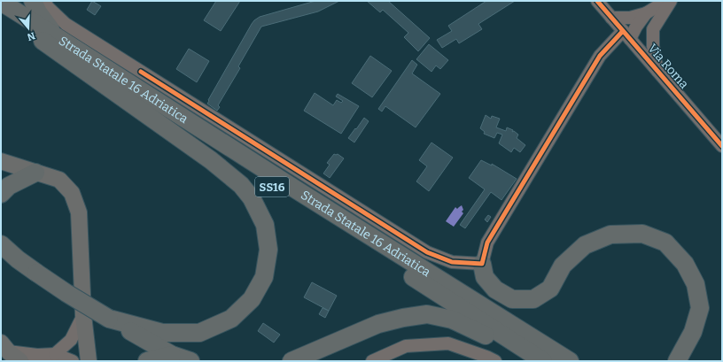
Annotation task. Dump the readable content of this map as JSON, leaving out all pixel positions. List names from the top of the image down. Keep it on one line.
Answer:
{"streets":{"highway":["Strada Statale 16 Adriatica","SS16"],"street":["Via Roma"]},"north":"bottom"}
